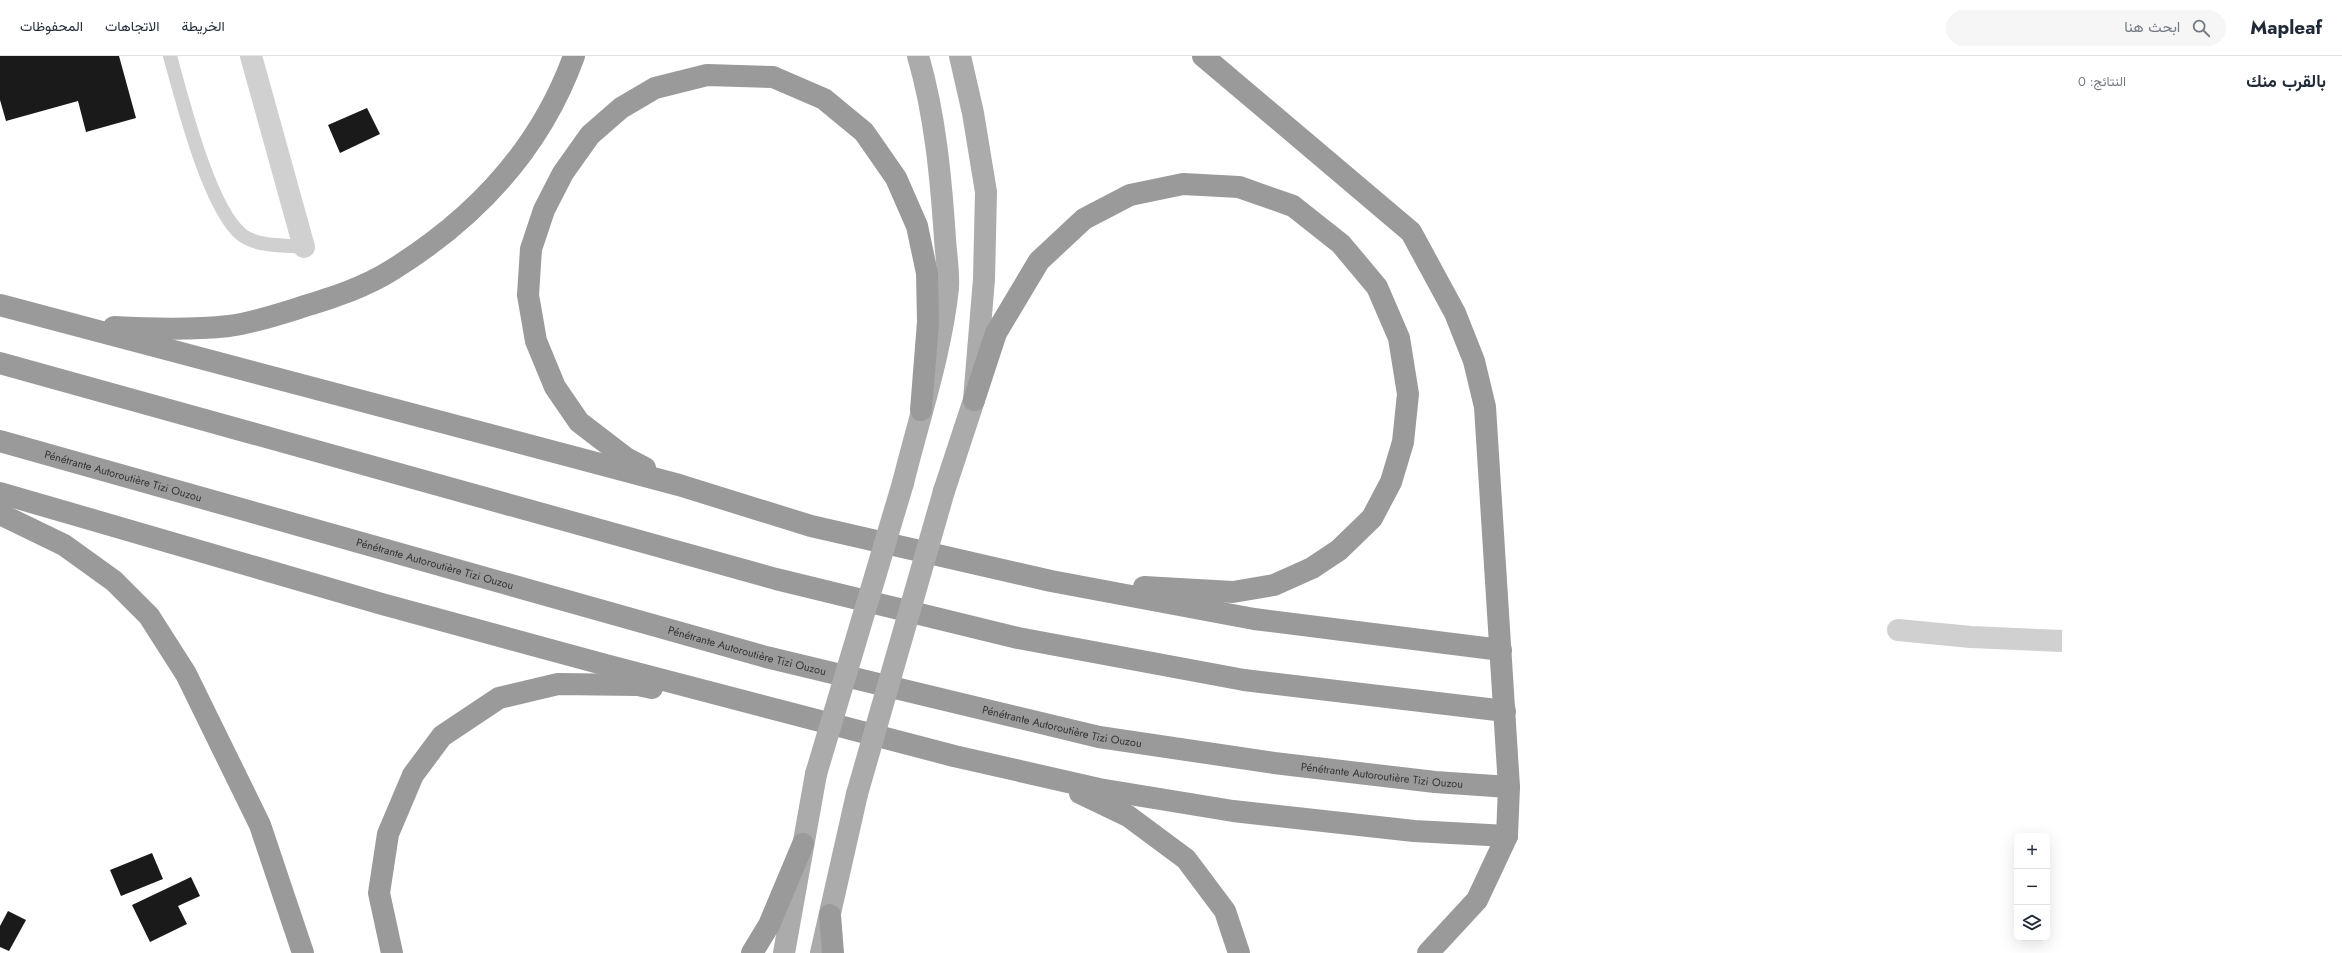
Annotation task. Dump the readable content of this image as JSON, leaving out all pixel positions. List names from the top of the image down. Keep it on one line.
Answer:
{"streets":{"highway":["Pénétrante Autoroutière Tizi Ouzou"]},"page":{"header":"Mapleaf","search":"ابحث هنا","nav":["الخريطة","الاتجاهات","المحفوظات"],"heading":["بالقرب منك","النتائج: 0"],"map_buttons":["+","−"]}}
